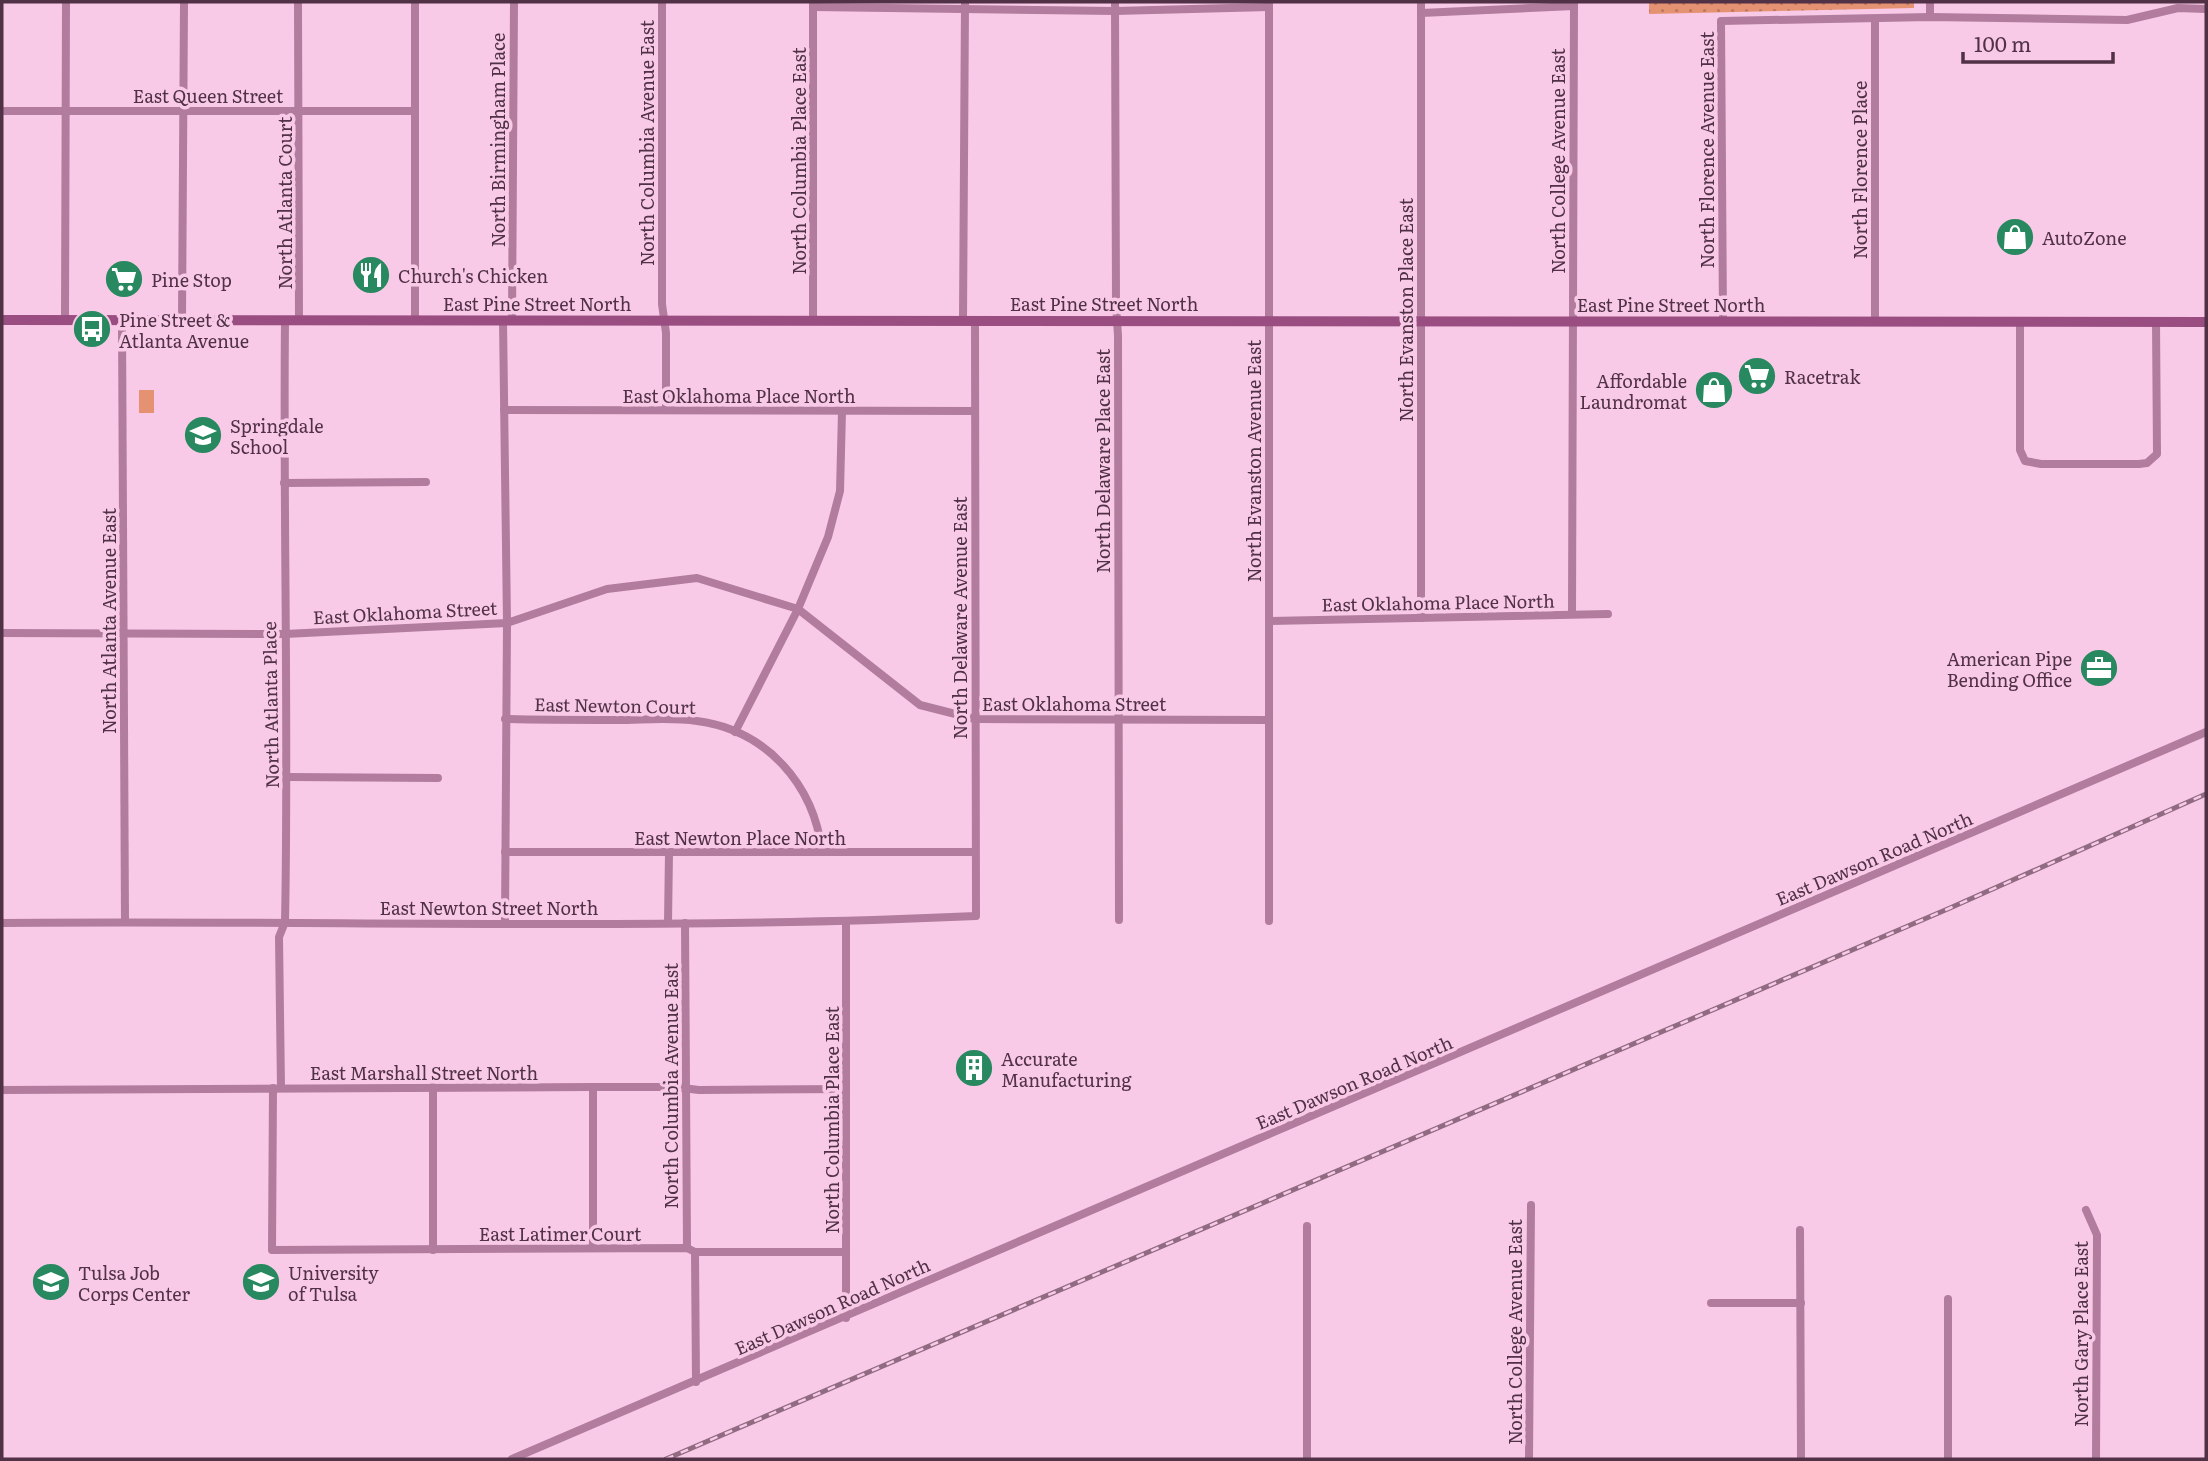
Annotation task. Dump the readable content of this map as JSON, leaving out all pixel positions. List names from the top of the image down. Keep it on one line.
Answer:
{"streets":{"main road":["East Pine Street North"],"street":["East Queen Street","North Birmingham Place","North Columbia Avenue East","North Florence Avenue East","North Columbia Place East","North College Avenue East","North Florence Place","North Atlanta Court","North Evanston Place East","East Oklahoma Place North","North Delaware Place East","North Evanston Avenue East","East Oklahoma Street","North Delaware Avenue East","North Atlanta Avenue East","North Atlanta Place","East Newton Court","East Newton Place North","East Dawson Road North","East Newton Street North","East Marshall Street North","East Latimer Court","North Gary Place East"]},"crossings":[["East Queen Street","North Atlanta Court"],["North Birmingham Place","East Pine Street North"],["North Birmingham Place","East Oklahoma Place North"],["North Birmingham Place","East Oklahoma Street"],["North Birmingham Place","East Newton Court"],["North Birmingham Place","East Newton Place North"],["North Birmingham Place","East Newton Street North"],["North Columbia Avenue East","East Pine Street North"],["North Columbia Avenue East","East Oklahoma Place North"],["North Columbia Avenue East","East Dawson Road North"],["North Columbia Avenue East","East Newton Street North"],["North Columbia Avenue East","East Marshall Street North"],["North Columbia Avenue East","East Latimer Court"],["North Florence Avenue East","North Florence Place"],["North Florence Avenue East","East Pine Street North"],["North Columbia Place East","East Pine Street North"],["North Columbia Place East","East Dawson Road North"],["North Columbia Place East","East Newton Street North"],["North Columbia Place East","East Marshall Street North"],["North Columbia Place East","East Latimer Court"],["North College Avenue East","East Pine Street North"],["North College Avenue East","East Oklahoma Place North"],["North Florence Place","East Pine Street North"],["North Atlanta Court","East Pine Street North"],["East Pine Street North","North Evanston Place East"],["East Pine Street North","North Delaware Place East"],["East Pine Street North","North Evanston Avenue East"],["East Pine Street North","North Delaware Avenue East"],["East Pine Street North","North Atlanta Avenue East"],["East Pine Street North","North Atlanta Place"],["North Evanston Place East","East Oklahoma Place North"],["East Oklahoma Place North","North Evanston Avenue East"],["East Oklahoma Place North","North Delaware Avenue East"],["North Delaware Place East","East Oklahoma Street"],["North Evanston Avenue East","East Oklahoma Street"],["East Oklahoma Street","North Delaware Avenue East"],["East Oklahoma Street","North Atlanta Avenue East"],["East Oklahoma Street","North Atlanta Place"],["North Delaware Avenue East","East Newton Place North"],["North Delaware Avenue East","East Newton Street North"],["North Atlanta Avenue East","East Newton Street North"],["North Atlanta Place","East Newton Street North"],["North Atlanta Place","East Marshall Street North"],["North Atlanta Place","East Latimer Court"],["East Newton Court","East Newton Place North"]],"places":{"shop":["AutoZone","Affordable Laundromat"],"restaurant":["Church's Chicken"],"supermarket":["Pine Stop","Racetrak"],"bus stop":["Pine Street & Atlanta Avenue"],"school or university":["Springdale School","Tulsa Job Corps Center","University of Tulsa"],"office":["American Pipe Bending Office"],"building":["Accurate Manufacturing"]},"scale_bar":"100 m"}
